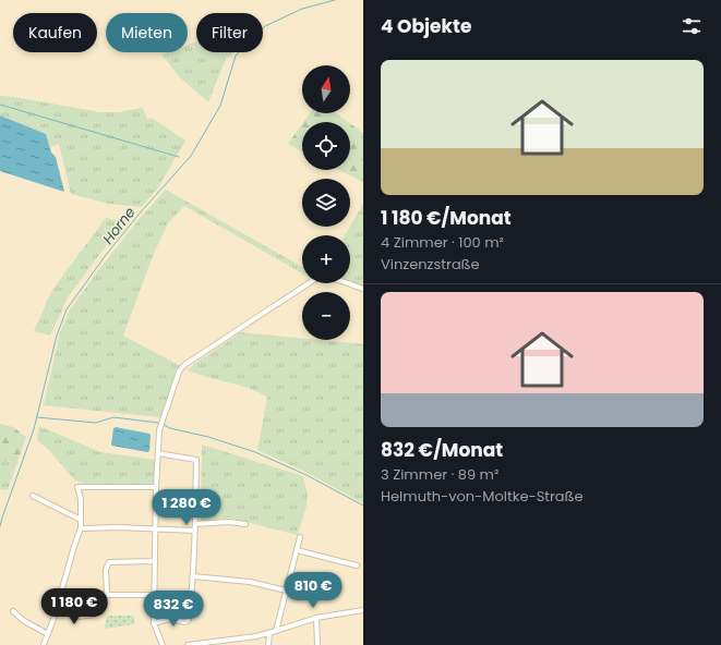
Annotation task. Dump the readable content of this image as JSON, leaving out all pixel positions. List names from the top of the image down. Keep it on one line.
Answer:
{"water":["Horne"],"north":"top","page":{"heading":"4 Objekte","chip":["Kaufen","Mieten","Filter"],"list":[{"name":"1 180 €/Monat","note":"4 Zimmer · 100 m² · Vinzenzstraße"},{"name":"832 €/Monat","note":"3 Zimmer · 89 m² · Helmuth-von-Moltke-Straße"}],"map_buttons":["+","−"],"price":["1 280 €","810 €","1 180 €","832 €"]}}
